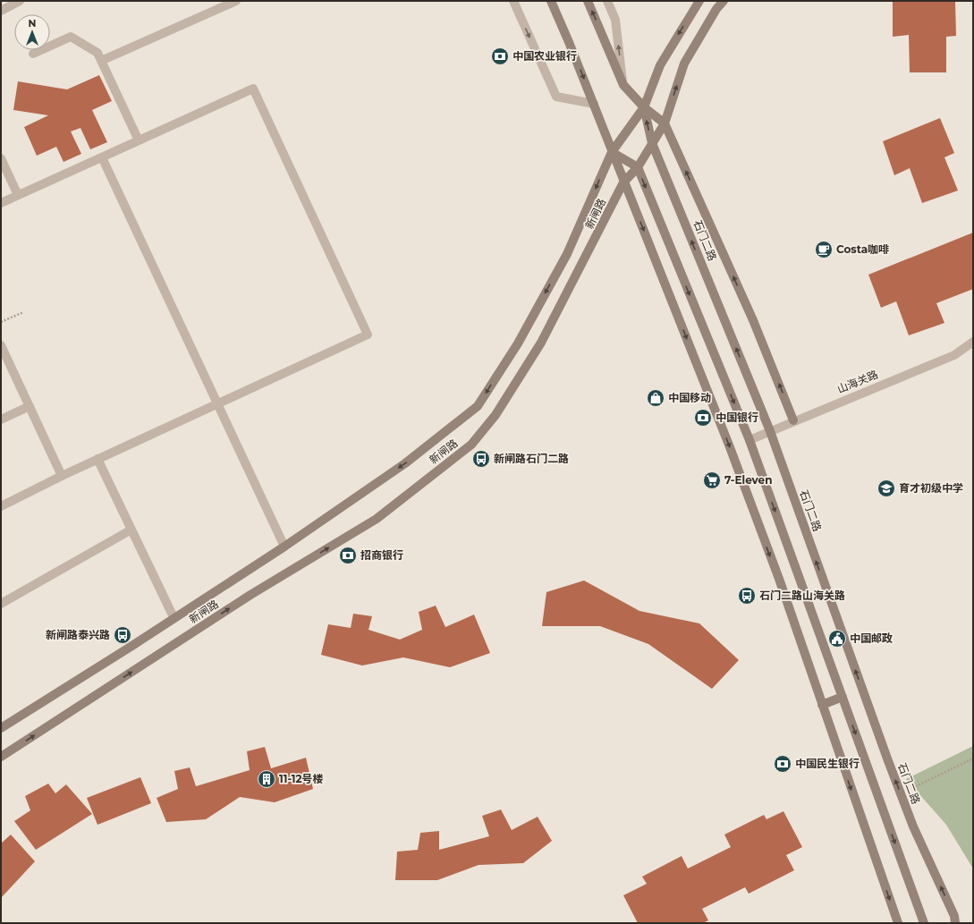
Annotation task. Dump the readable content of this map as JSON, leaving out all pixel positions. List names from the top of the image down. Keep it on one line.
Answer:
{"streets":{"main road":["新闸路","石门二路"],"street":["山海关路"]},"crossings":[["新闸路","石门二路"],["石门二路","山海关路"]],"places":{"bank":["中国农业银行","中国银行","招商银行","中国民生银行"],"cafe":["Costa咖啡"],"shop":["中国移动"],"bus stop":["新闸路石门二路","石门二路山海关路","新闸路泰兴路"],"supermarket":["7-Eleven"],"school or university":["育才初级中学"],"public building":["中国邮政"],"building":["11-12号楼"]},"north":"top"}
